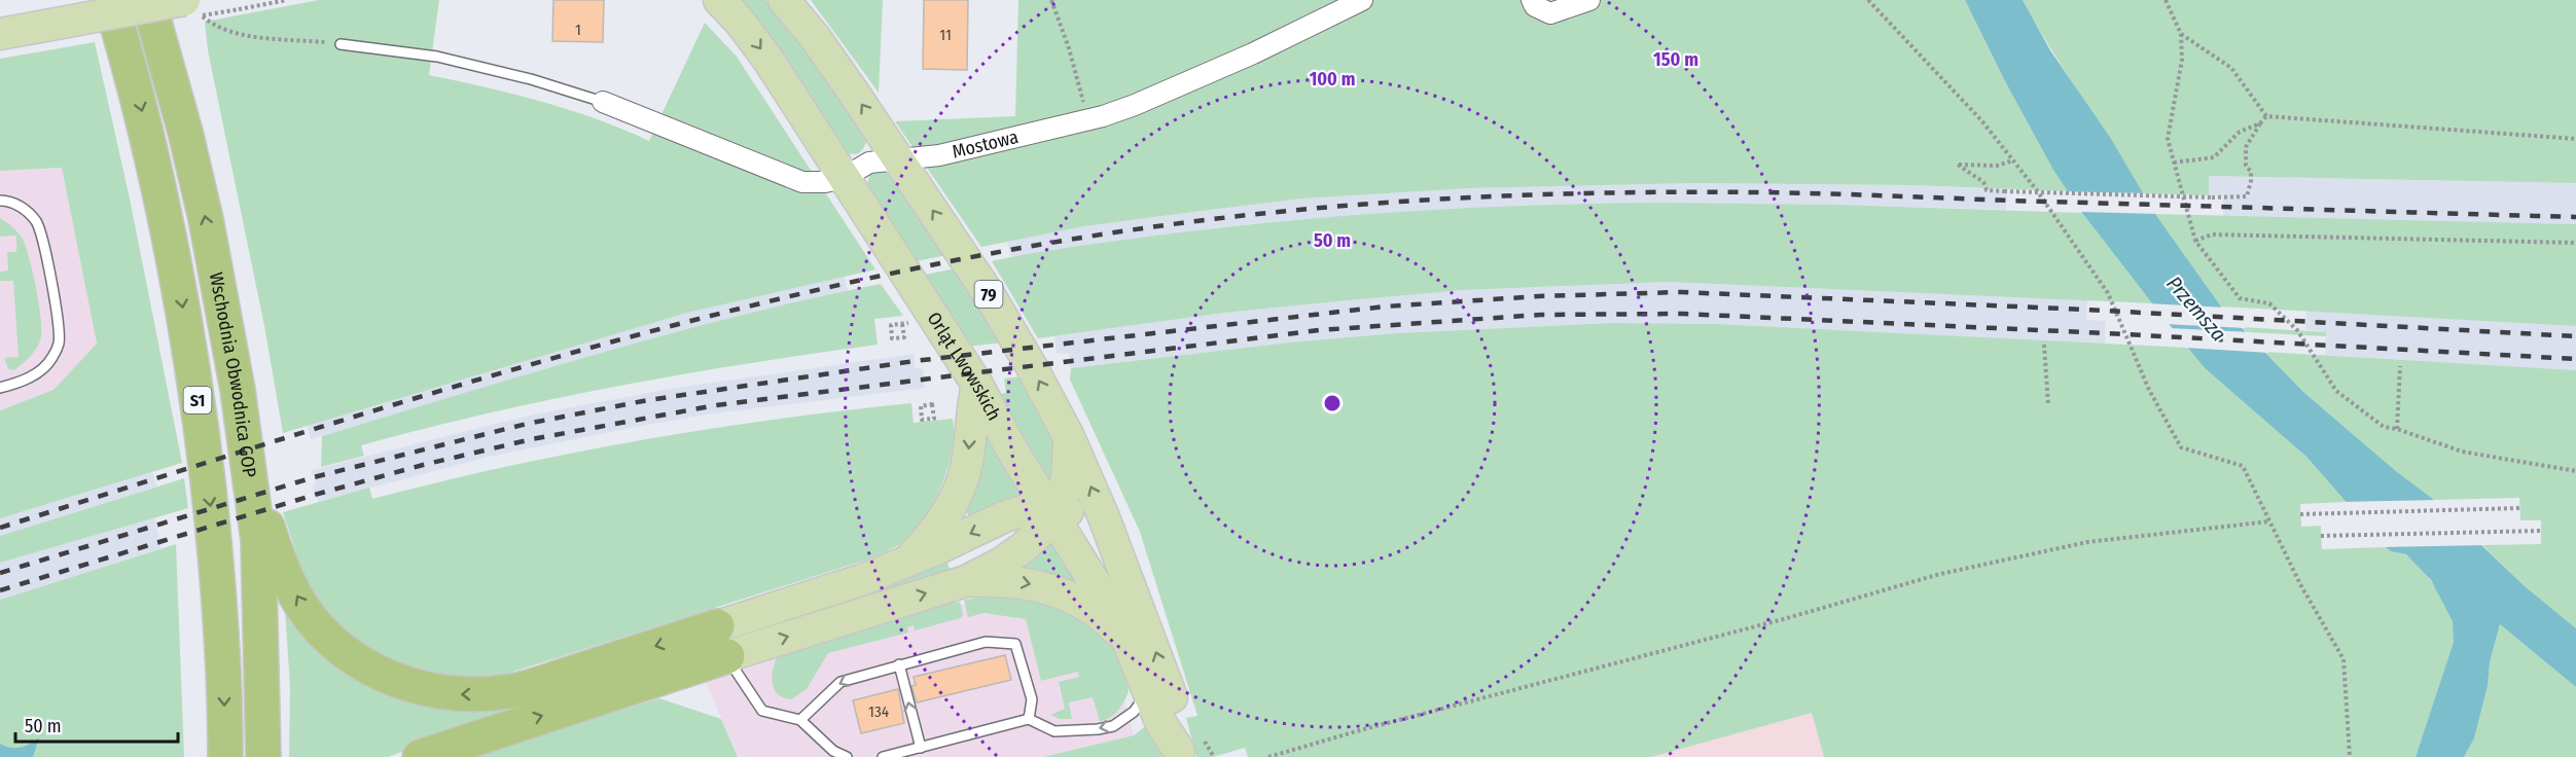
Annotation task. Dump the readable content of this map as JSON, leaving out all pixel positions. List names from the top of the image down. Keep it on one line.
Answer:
{"streets":{"highway":["Wschodnia Obwodnica GOP","S1"],"main road":["79","Orląt Lwowskich"],"street":["Mostowa"]},"crossings":[["Mostowa","Orląt Lwowskich"]],"water":["Przemsza"],"house_numbers":["1","11","134"],"scale_bar":"50 m","rings":["150 m","100 m","50 m"]}
